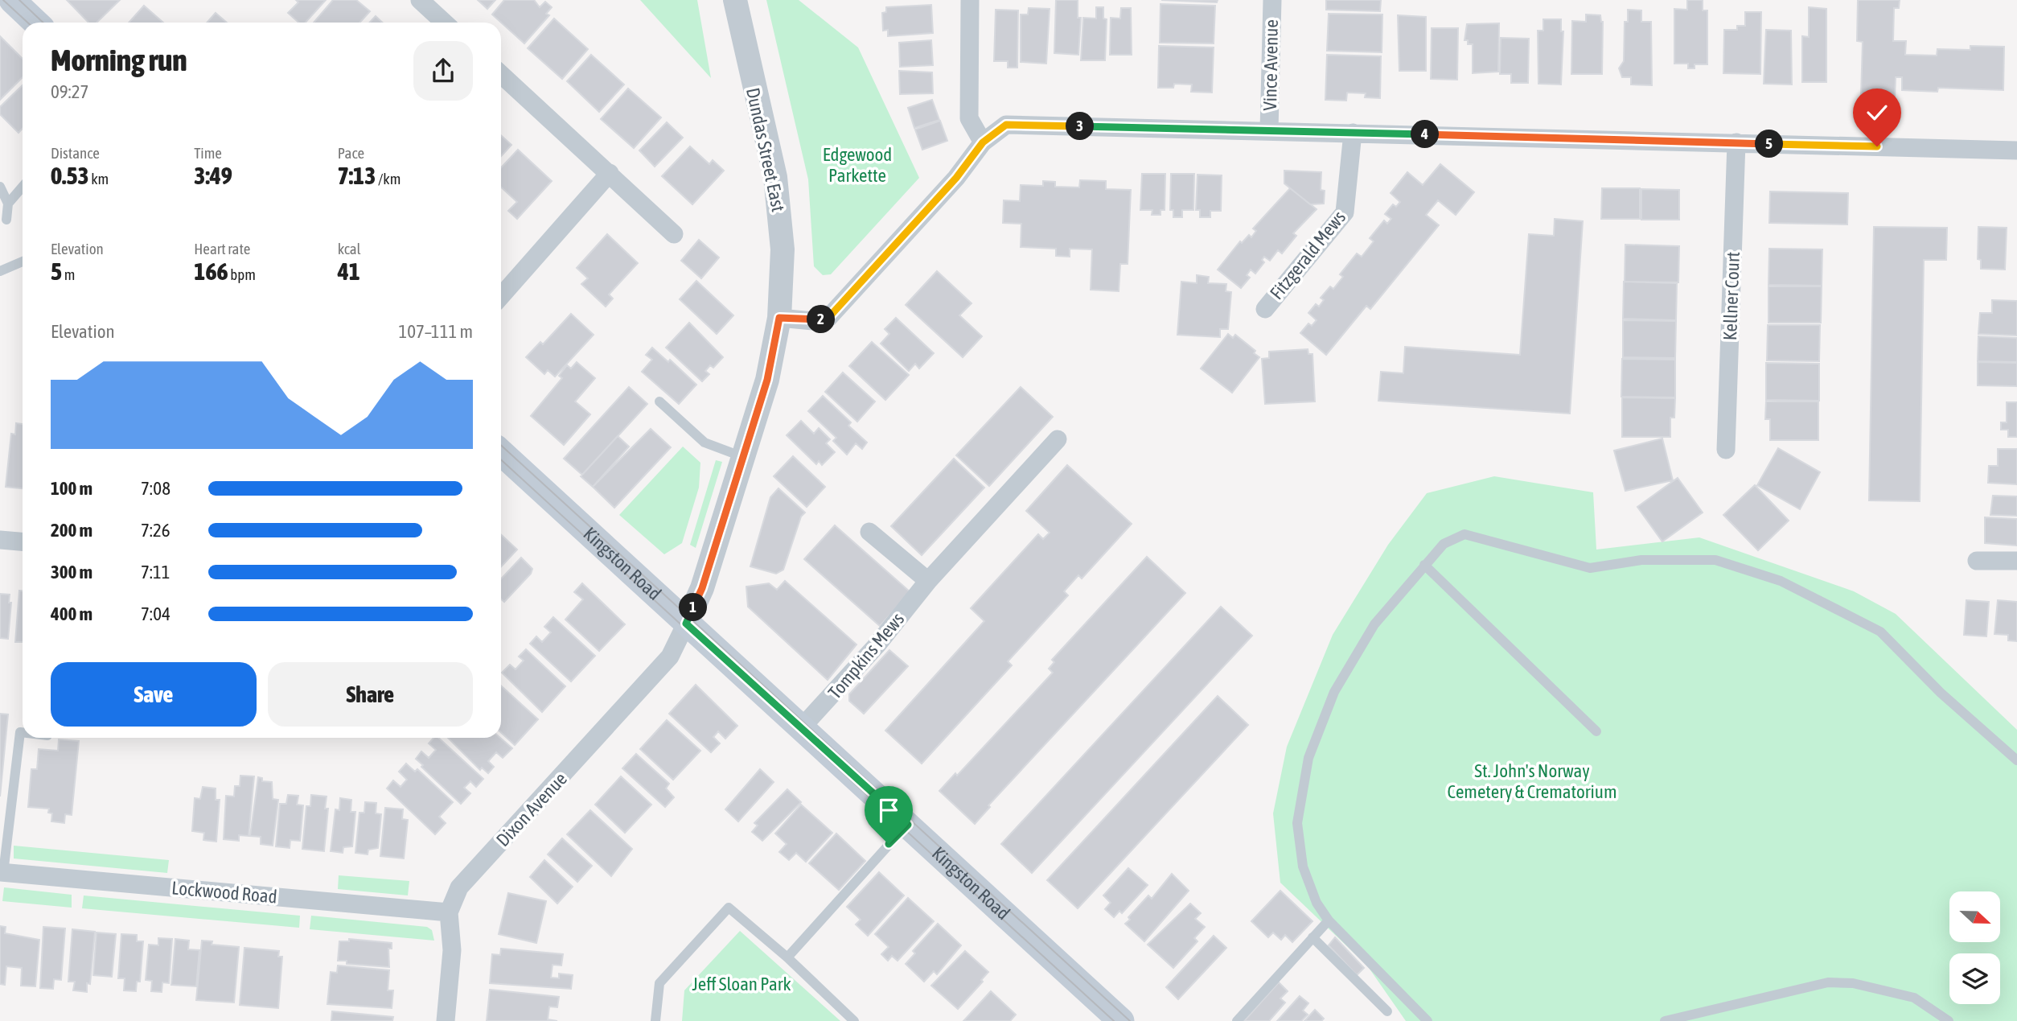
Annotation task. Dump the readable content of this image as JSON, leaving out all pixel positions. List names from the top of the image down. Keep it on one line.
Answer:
{"streets":{"main road":["Kingston Road"],"street":["Vince Avenue","Dundas Street East","Fitzgerald Mews","Kellner Court","Tompkins Mews","Dixon Avenue","Lockwood Road"]},"crossings":[["Dundas Street East","Kingston Road"],["Dundas Street East","Dixon Avenue"],["Kingston Road","Tompkins Mews"],["Kingston Road","Dixon Avenue"],["Dixon Avenue","Lockwood Road"]],"parks":["Edgewood Parkette","St. John's Norway Cemetery & Crematorium","Jeff Sloan Park"],"north":"right","page":{"heading":["Morning run","09:27"],"pins":["3","4","5","2","1"],"stats":[["Distance","0.53 km"],["Time","3:49"],["Pace","7:13 /km"],["Elevation","5 m"],["Heart rate","166 bpm"],["kcal","41"]],"chart":["Elevation","107–111 m"],"list":[{"name":"100 m","note":"7:08"},{"name":"200 m","note":"7:26"},{"name":"300 m","note":"7:11"},{"name":"400 m","note":"7:04"}],"buttons":["Save","Share"]}}
